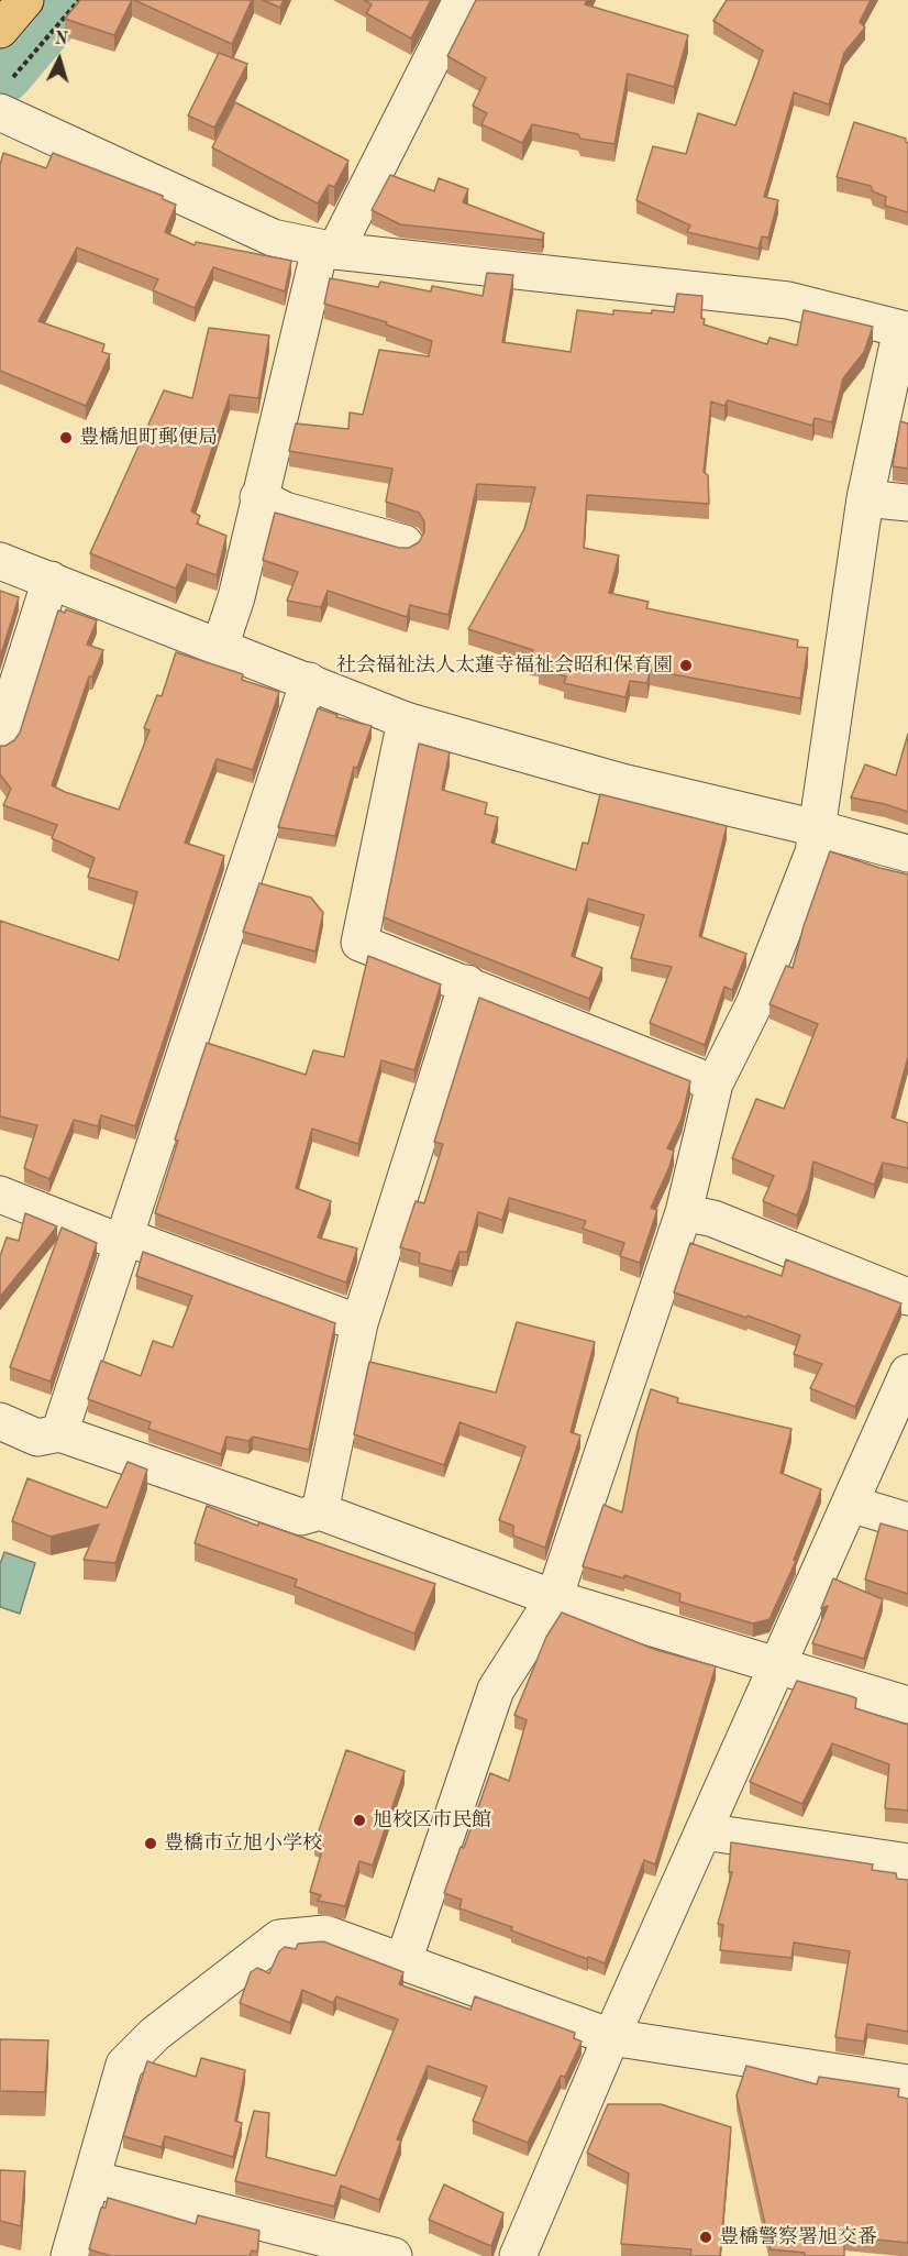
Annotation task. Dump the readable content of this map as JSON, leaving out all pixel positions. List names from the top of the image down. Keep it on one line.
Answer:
{"places":["豊橋旭町郵便局","社会福祉法人太蓮寺福祉会昭和保育園","旭校区市民館","豊橋市立旭小学校","豊橋警察署旭交番"],"north":"top"}
